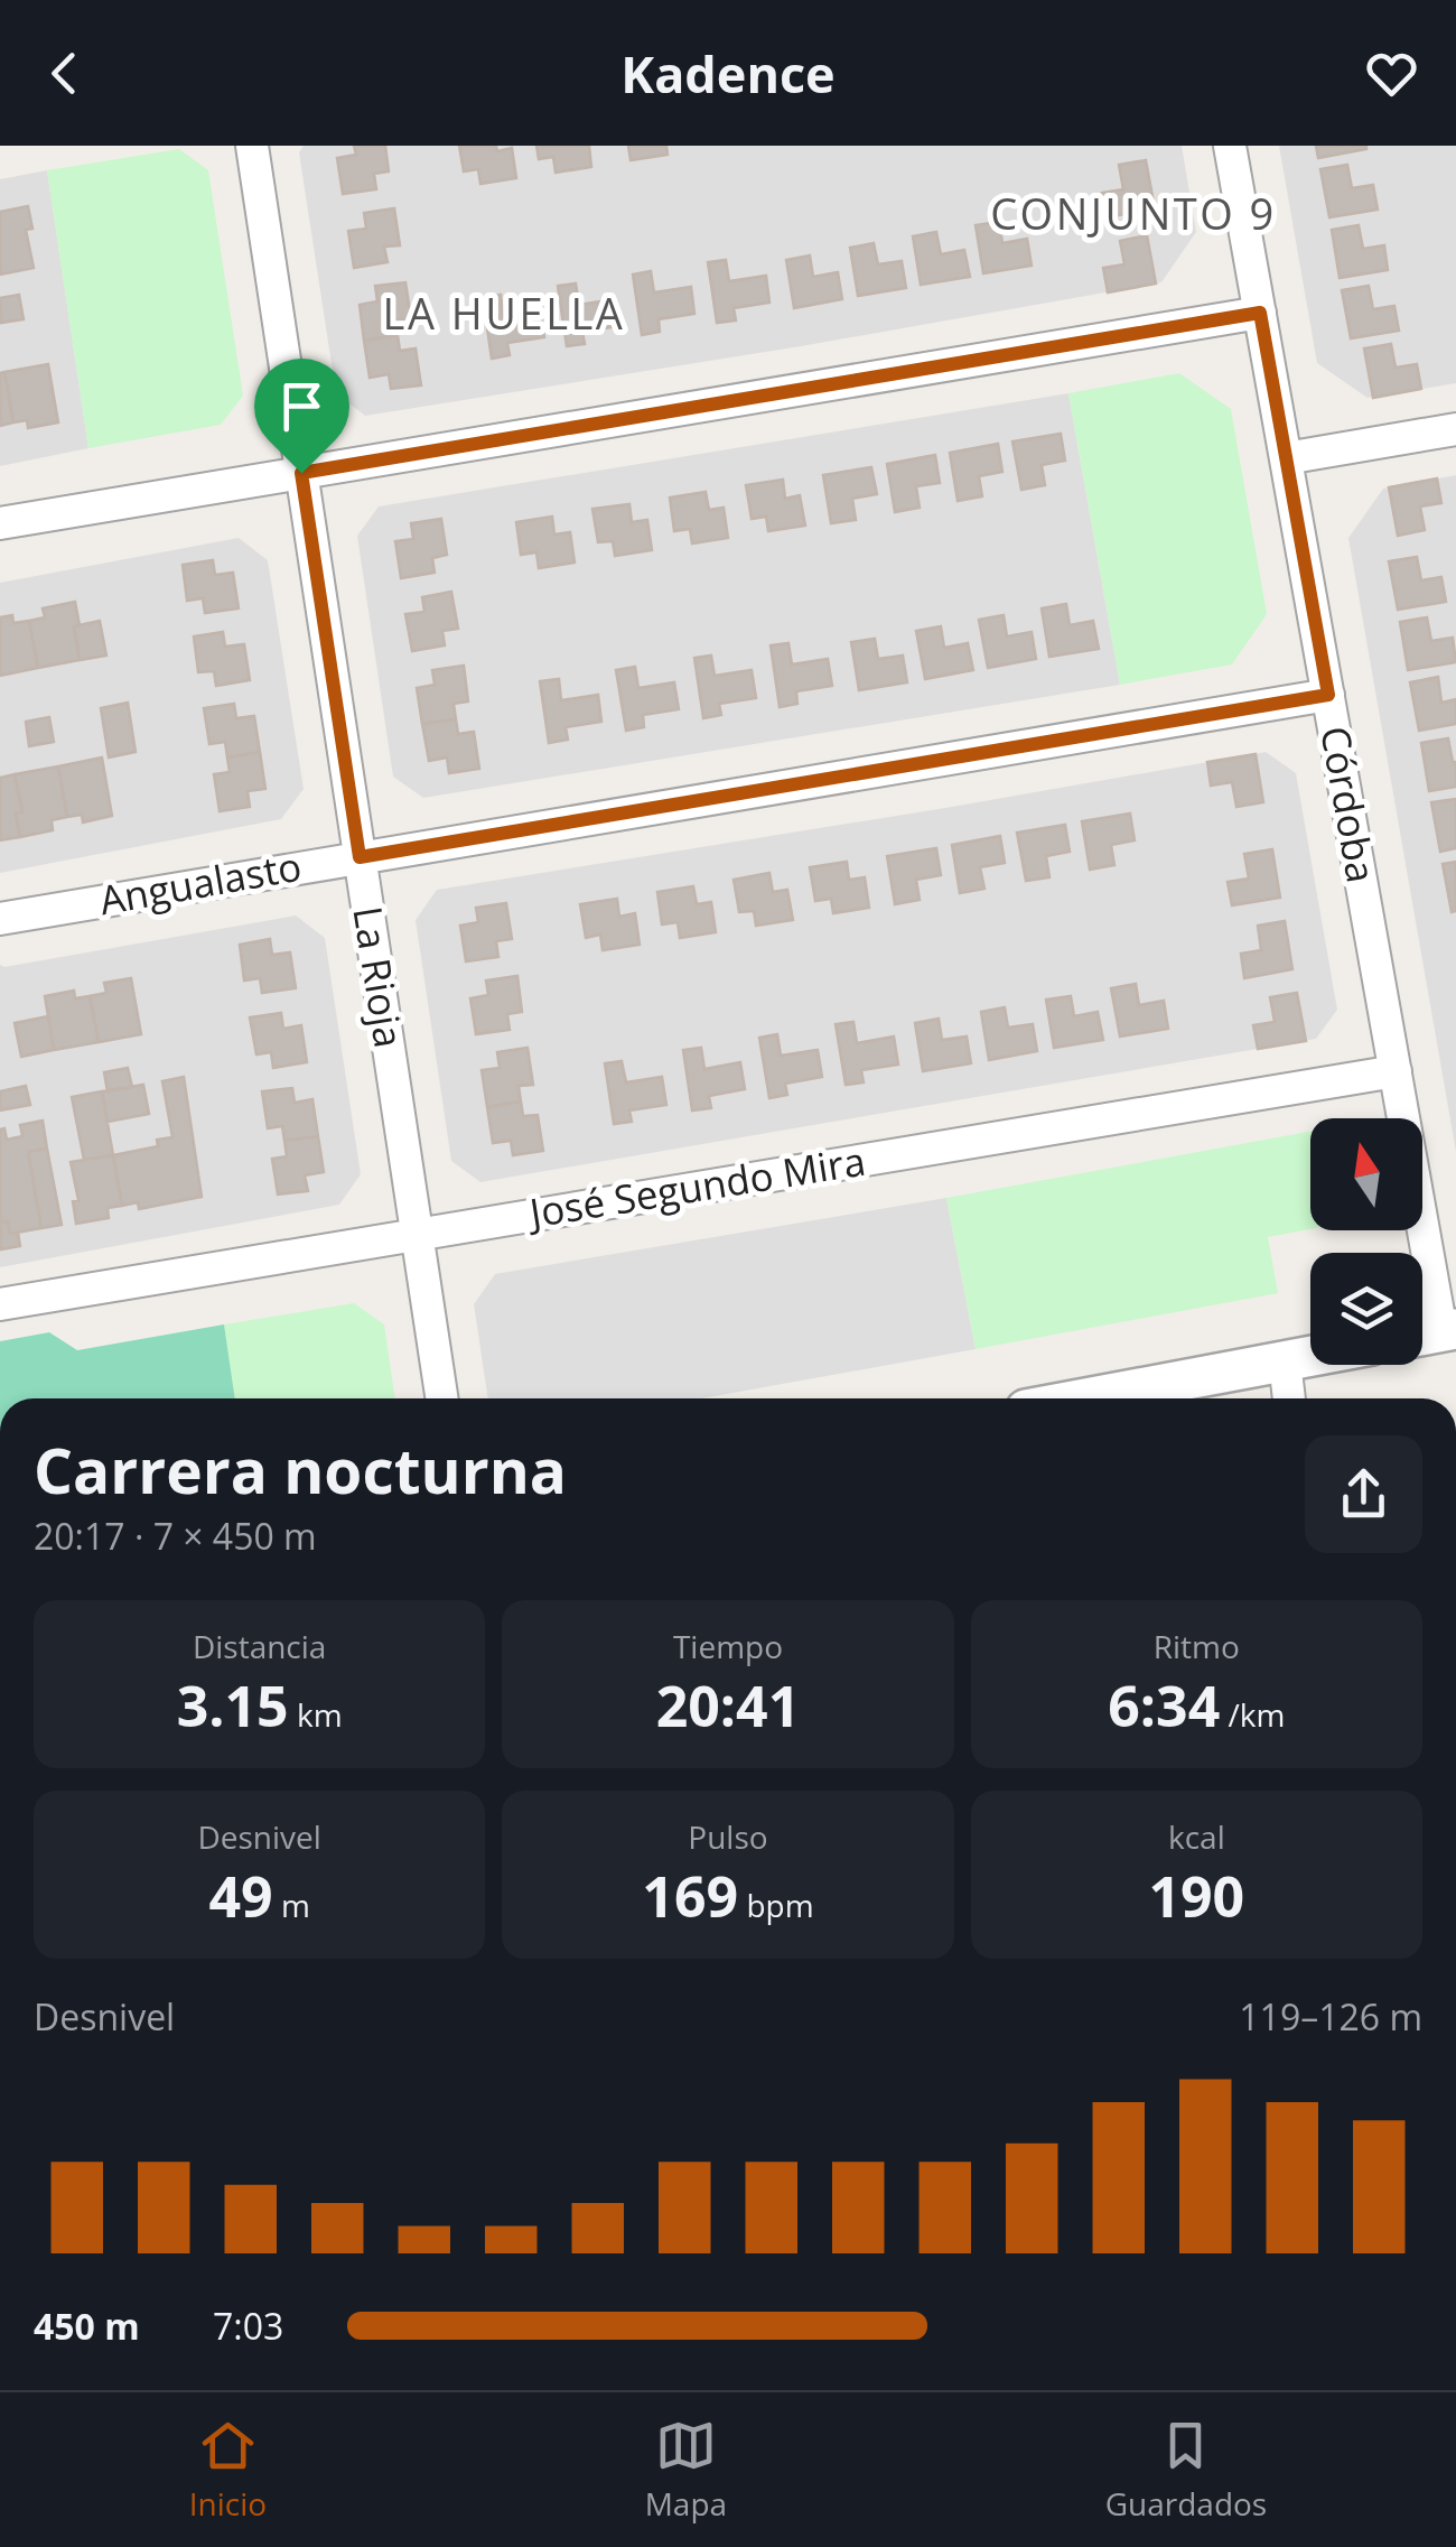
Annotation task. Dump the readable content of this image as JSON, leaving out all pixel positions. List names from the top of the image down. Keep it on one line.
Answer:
{"streets":{"street":["Córdoba","Angualasto","La Rioja","José Segundo Mira"]},"crossings":[["Córdoba","Angualasto"],["Córdoba","José Segundo Mira"],["Angualasto","La Rioja"],["La Rioja","José Segundo Mira"]],"districts":["CONJUNTO 9","LA HUELLA"],"north":"top","page":{"header":"Kadence","heading":["Carrera nocturna","20:17 · 7 × 450 m"],"stats":[["Distancia","3.15 km"],["Tiempo","20:41"],["Ritmo","6:34 /km"],["Desnivel","49 m"],["Pulso","169 bpm"],["kcal","190"]],"chart":["Desnivel","119–126 m"],"list":[{"name":"450 m","note":"7:03"}],"tabs":["Inicio","Mapa","Guardados"]}}
